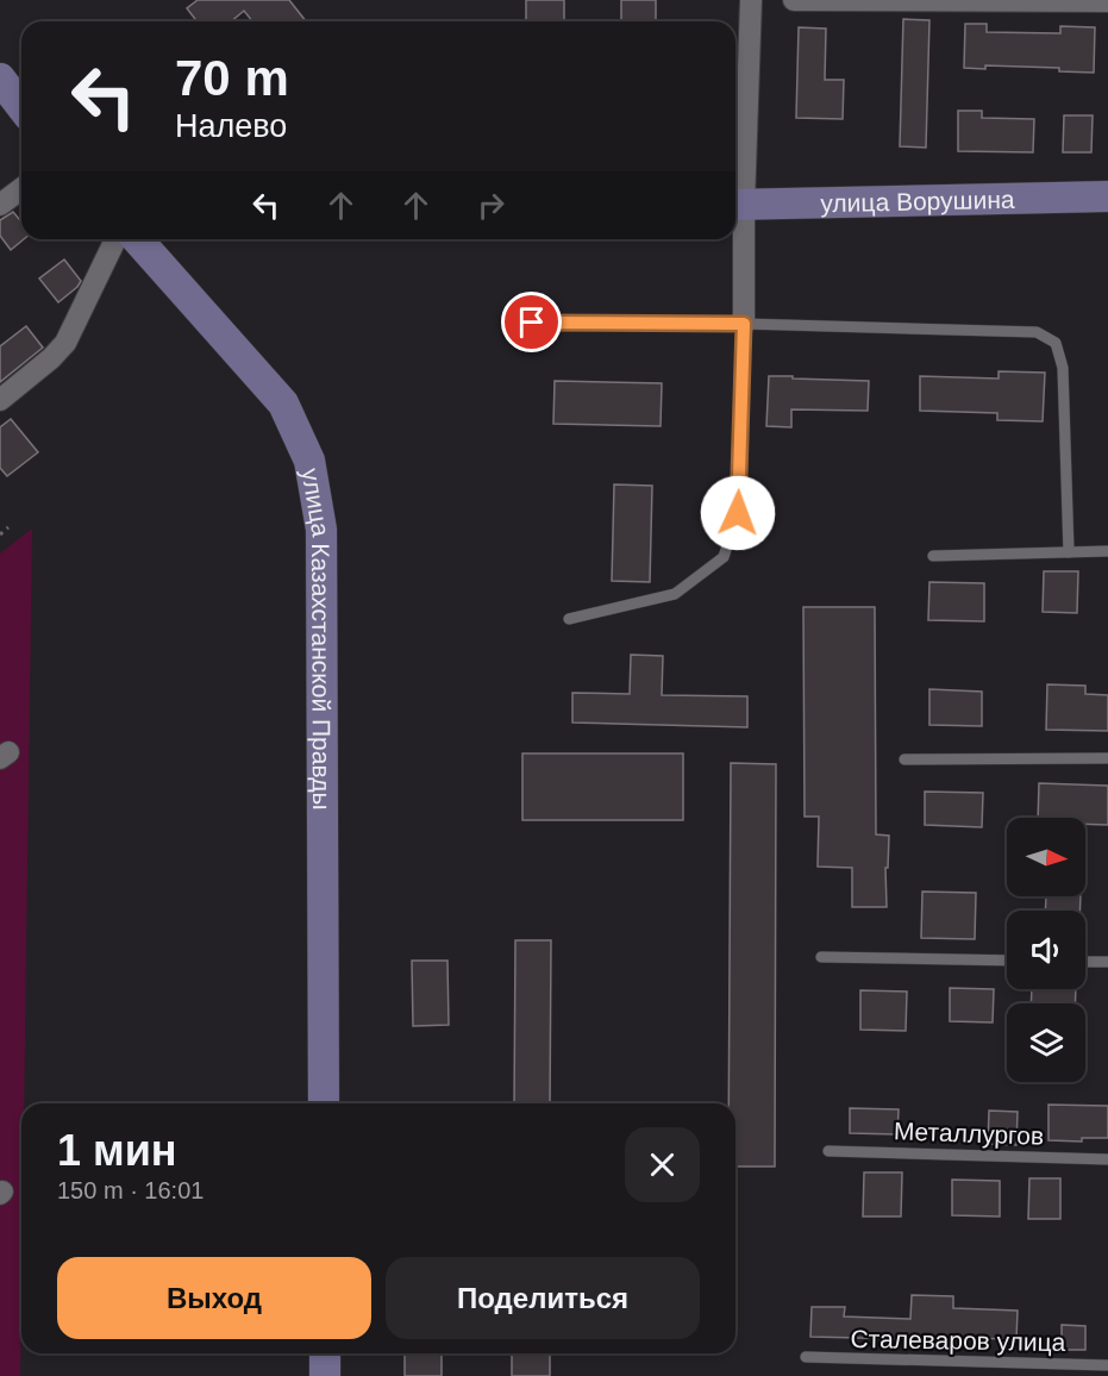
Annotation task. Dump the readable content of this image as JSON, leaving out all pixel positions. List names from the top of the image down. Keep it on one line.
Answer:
{"streets":{"street":["улица Ворушина","улица Казахстанской Правды"],"lane":["Металлургов","Сталеваров улица"]},"north":"right","page":{"turn":["70 m","Налево"],"heading":["1 мин","150 m · 16:01"],"buttons":["Выход","Поделиться"]}}
